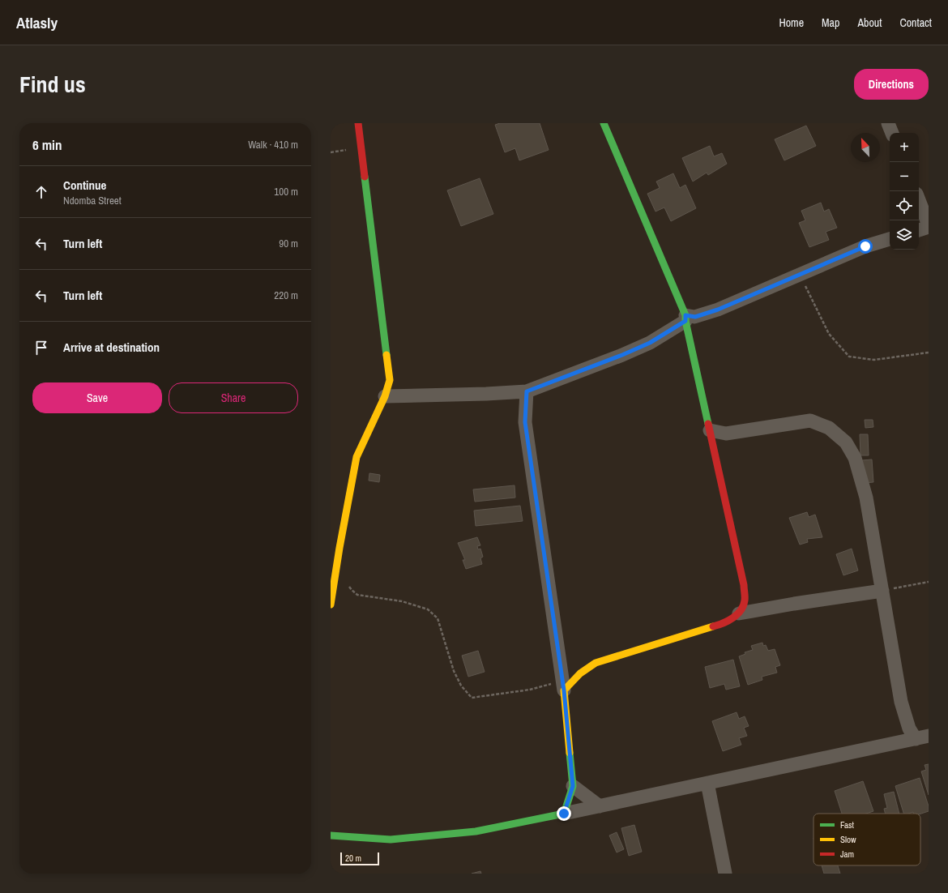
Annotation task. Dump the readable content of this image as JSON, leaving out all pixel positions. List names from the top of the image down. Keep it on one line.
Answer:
{"legend":["Fast","Slow","Jam"],"scale_bar":"20 m","north":"top left","page":{"header":"Atlasly","nav":["Home","Map","About","Contact"],"title":"Find us","buttons":["Directions",["Save","Share"]],"heading":["6 min","Walk · 410 m"],"map_buttons":["+","−"],"list":[["Continue","Ndomba Street","100 m"],["Turn left","90 m"],["Turn left","220 m"],"Arrive at destination"],"scale":"20 m"}}
